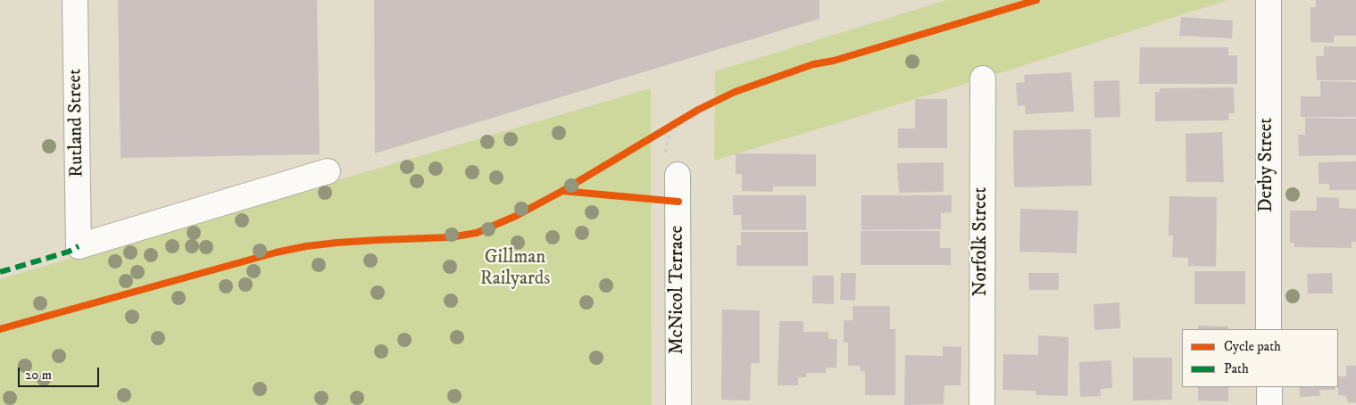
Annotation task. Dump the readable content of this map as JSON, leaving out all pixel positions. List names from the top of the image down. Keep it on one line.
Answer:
{"streets":{"street":["Rutland Street","Derby Street","Norfolk Street","McNicol Terrace"]},"parks":["Gillman Railyards"],"legend":["Cycle path","Path"],"scale_bar":"20 m"}
